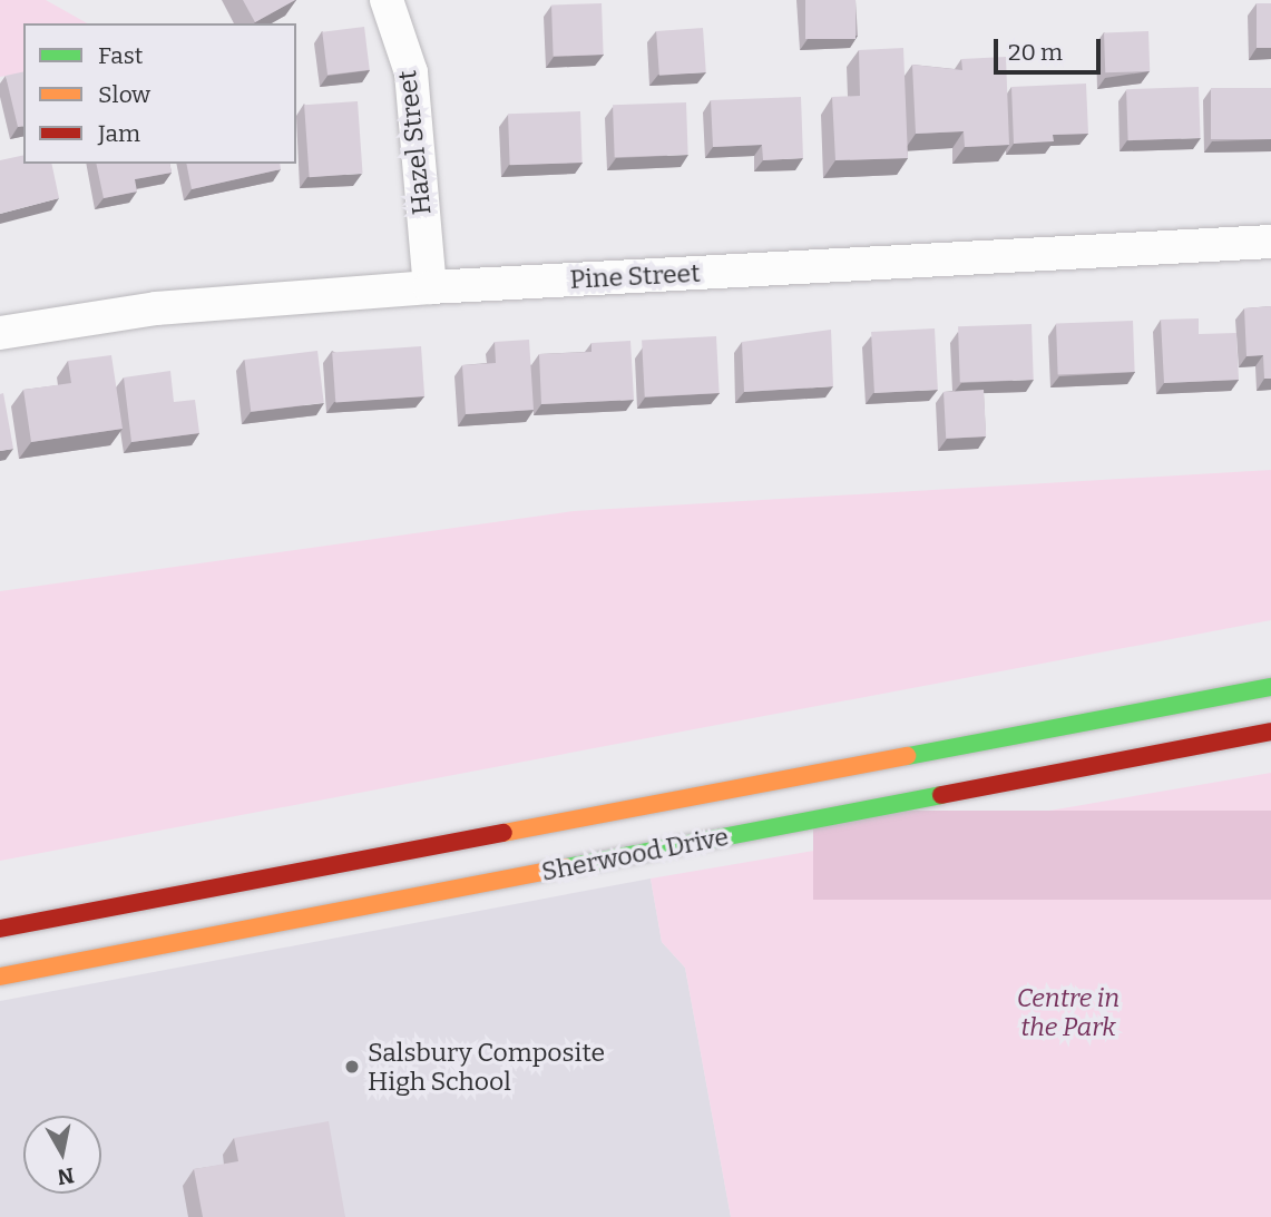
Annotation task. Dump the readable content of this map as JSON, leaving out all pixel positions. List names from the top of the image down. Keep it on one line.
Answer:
{"streets":{"main road":["Sherwood Drive"],"street":["Hazel Street","Pine Street"]},"crossings":[["Hazel Street","Pine Street"]],"parks":["Centre in the Park"],"places":["Salsbury Composite High School"],"legend":["Fast","Slow","Jam"],"scale_bar":"20 m","north":"bottom"}
